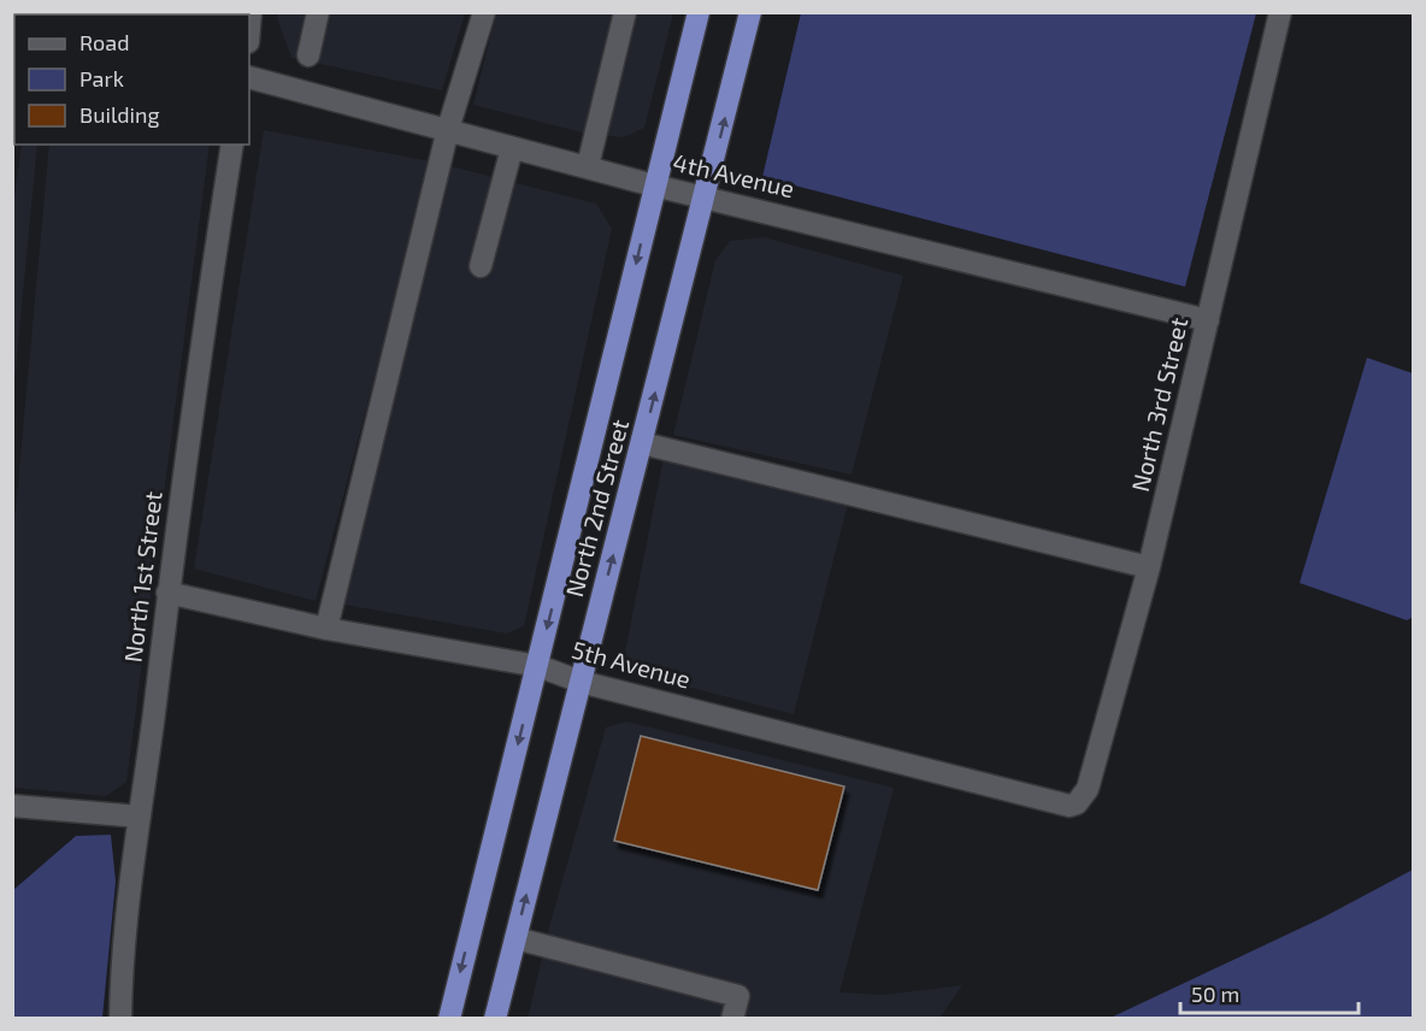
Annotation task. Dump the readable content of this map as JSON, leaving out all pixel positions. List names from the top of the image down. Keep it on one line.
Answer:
{"streets":{"highway":["North 2nd Street"],"street":["4th Avenue","North 3rd Street","North 1st Street","5th Avenue"]},"crossings":[["4th Avenue","North 3rd Street"],["4th Avenue","North 2nd Street"],["North 3rd Street","5th Avenue"],["North 2nd Street","5th Avenue"],["North 1st Street","5th Avenue"]],"legend":["Road","Park","Building"],"scale_bar":"50 m"}
